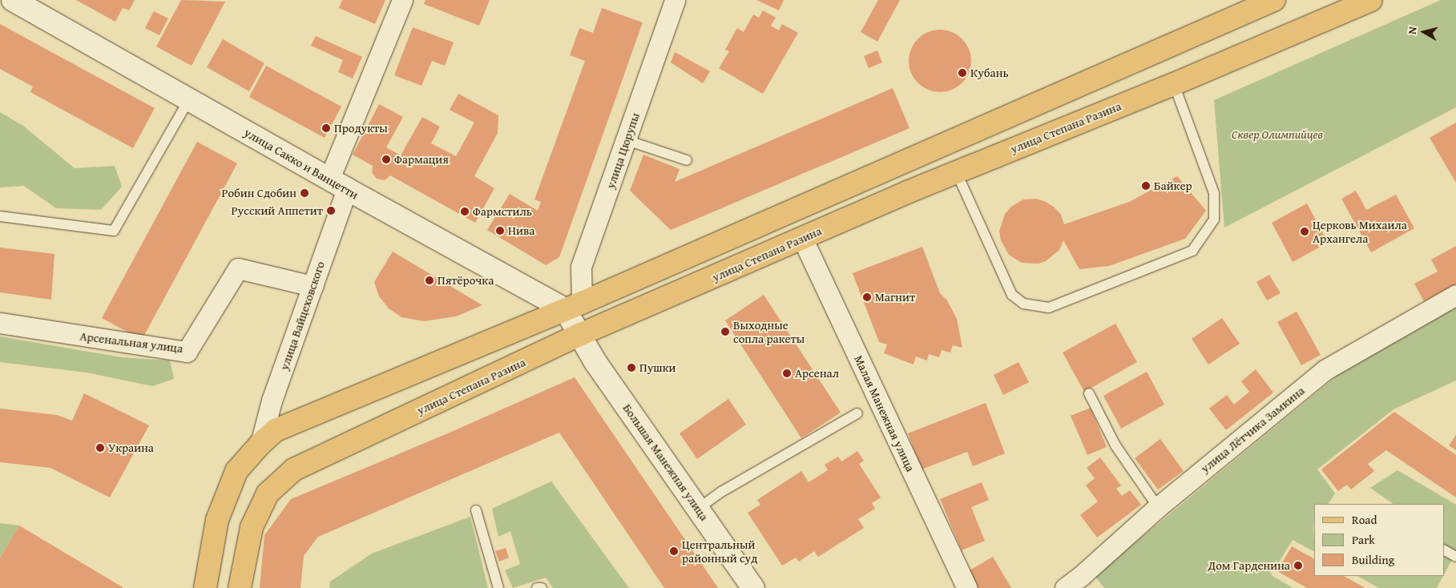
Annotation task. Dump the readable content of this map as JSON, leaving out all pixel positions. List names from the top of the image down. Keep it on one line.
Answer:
{"streets":{"main road":["улица Степана Разина"],"street":["улица Цюрупы","улица Сакко и Ванцетти","улица Вайцеховского","Арсенальная улица","Малая Манежная улица","улица Лётчика Замкина","Большая Манежная улица"]},"crossings":[["улица Степана Разина","Малая Манежная улица"],["улица Степана Разина","Большая Манежная улица"],["улица Цюрупы","улица Сакко и Ванцетти"],["улица Сакко и Ванцетти","улица Вайцеховского"],["улица Вайцеховского","Арсенальная улица"]],"parks":["Сквер Олимпийцев"],"places":["Кубань","Продукты","Фармация","Байкер","Робин Сдобин","Русский Аппетит","Фармстиль","Нива","Церковь Михаила Архангела","Пятёрочка","Магнит","Выходные сопла ракеты","Пушки","Арсенал","Украина","Центральный районный суд","Дом Гарденина"],"legend":["Road","Park","Building"],"north":"left"}
